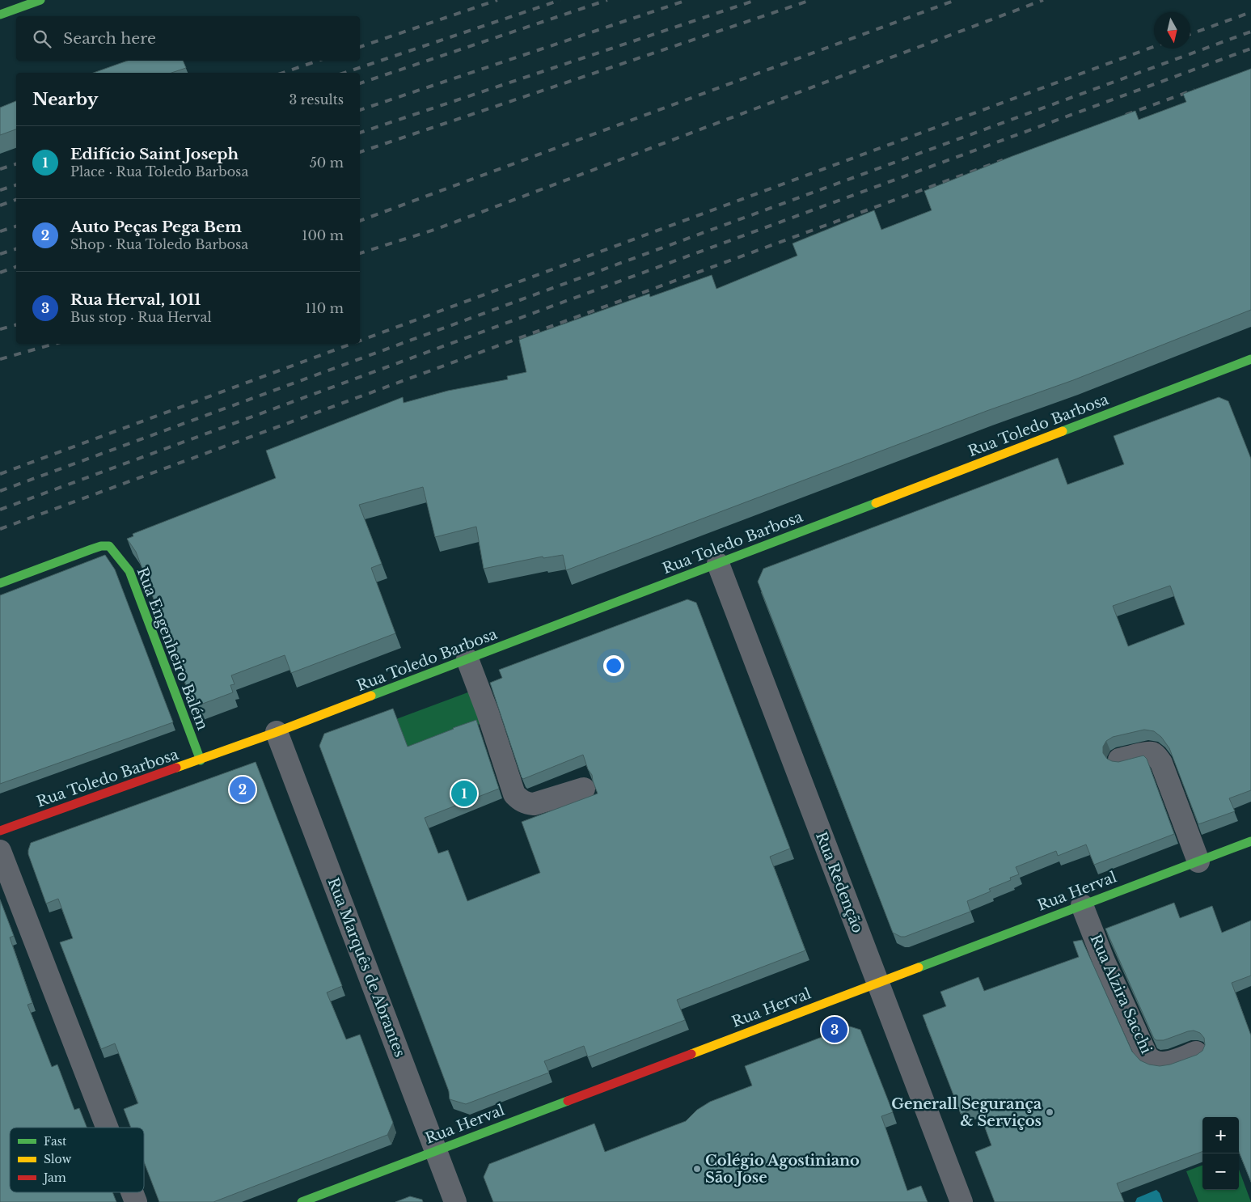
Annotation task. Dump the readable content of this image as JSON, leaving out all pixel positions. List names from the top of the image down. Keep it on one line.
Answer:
{"streets":{"main road":["Rua Toledo Barbosa","Rua Engenheiro Balém","Rua Herval"],"street":["Rua Redenção","Rua Marquês de Abrantes","Rua Alzira Sacchi"]},"crossings":[["Rua Toledo Barbosa","Rua Engenheiro Balém"],["Rua Toledo Barbosa","Rua Redenção"],["Rua Toledo Barbosa","Rua Marquês de Abrantes"],["Rua Redenção","Rua Herval"],["Rua Herval","Rua Marquês de Abrantes"],["Rua Herval","Rua Alzira Sacchi"]],"places":["Generall Segurança & Serviços","Colégio Agostiniano São Jose"],"legend":["Fast","Slow","Jam"],"north":"bottom","page":{"search":"Search here","heading":["Nearby","3 results"],"list":[{"mark":"1","name":"Edifício Saint Joseph","note":"Place · Rua Toledo Barbosa","value":"50 m"},{"mark":"2","name":"Auto Peças Pega Bem","note":"Shop · Rua Toledo Barbosa","value":"100 m"},{"mark":"3","name":"Rua Herval, 1011","note":"Bus stop · Rua Herval","value":"110 m"}],"pins":["2","1","3"],"map_buttons":["+","−"]}}
